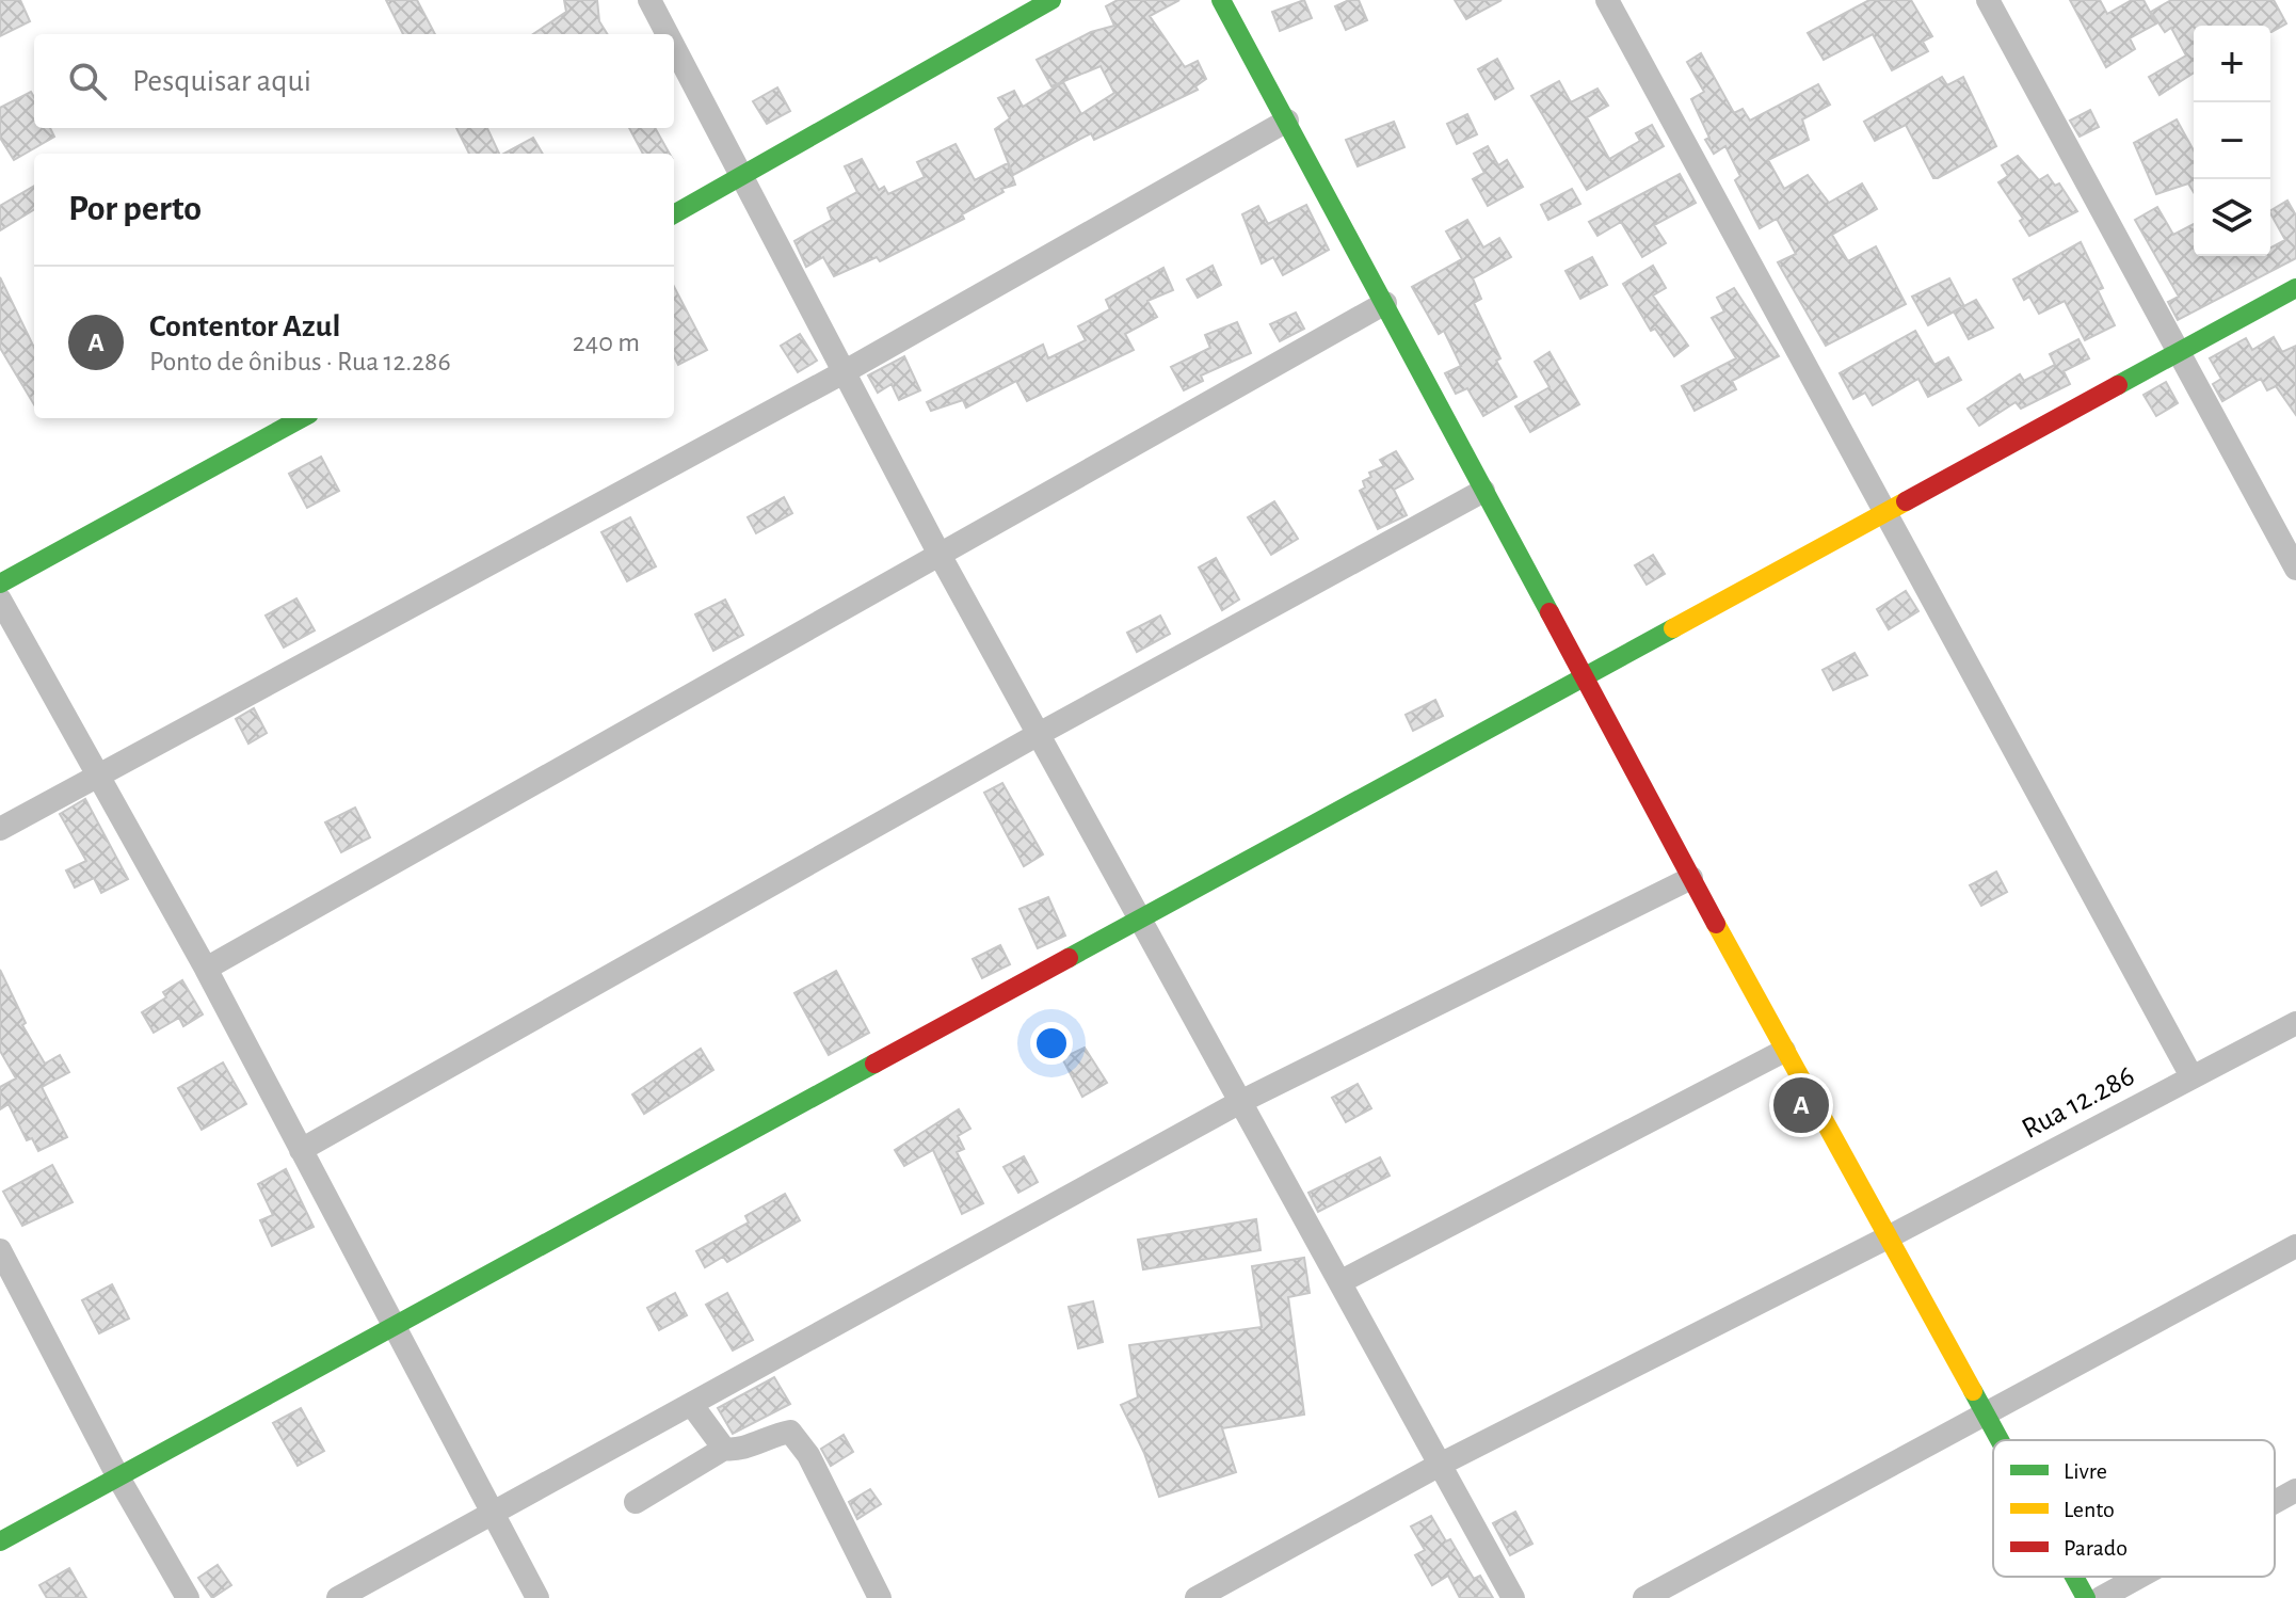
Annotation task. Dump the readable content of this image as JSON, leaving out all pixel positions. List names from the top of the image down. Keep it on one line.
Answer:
{"streets":{"street":["Rua 12.286"]},"legend":["Livre","Lento","Parado"],"page":{"map_buttons":["+","−"],"search":"Pesquisar aqui","heading":"Por perto","list":[{"mark":"A","name":"Contentor Azul","note":"Ponto de ônibus · Rua 12.286","value":"240 m"}],"pins":"A"}}
